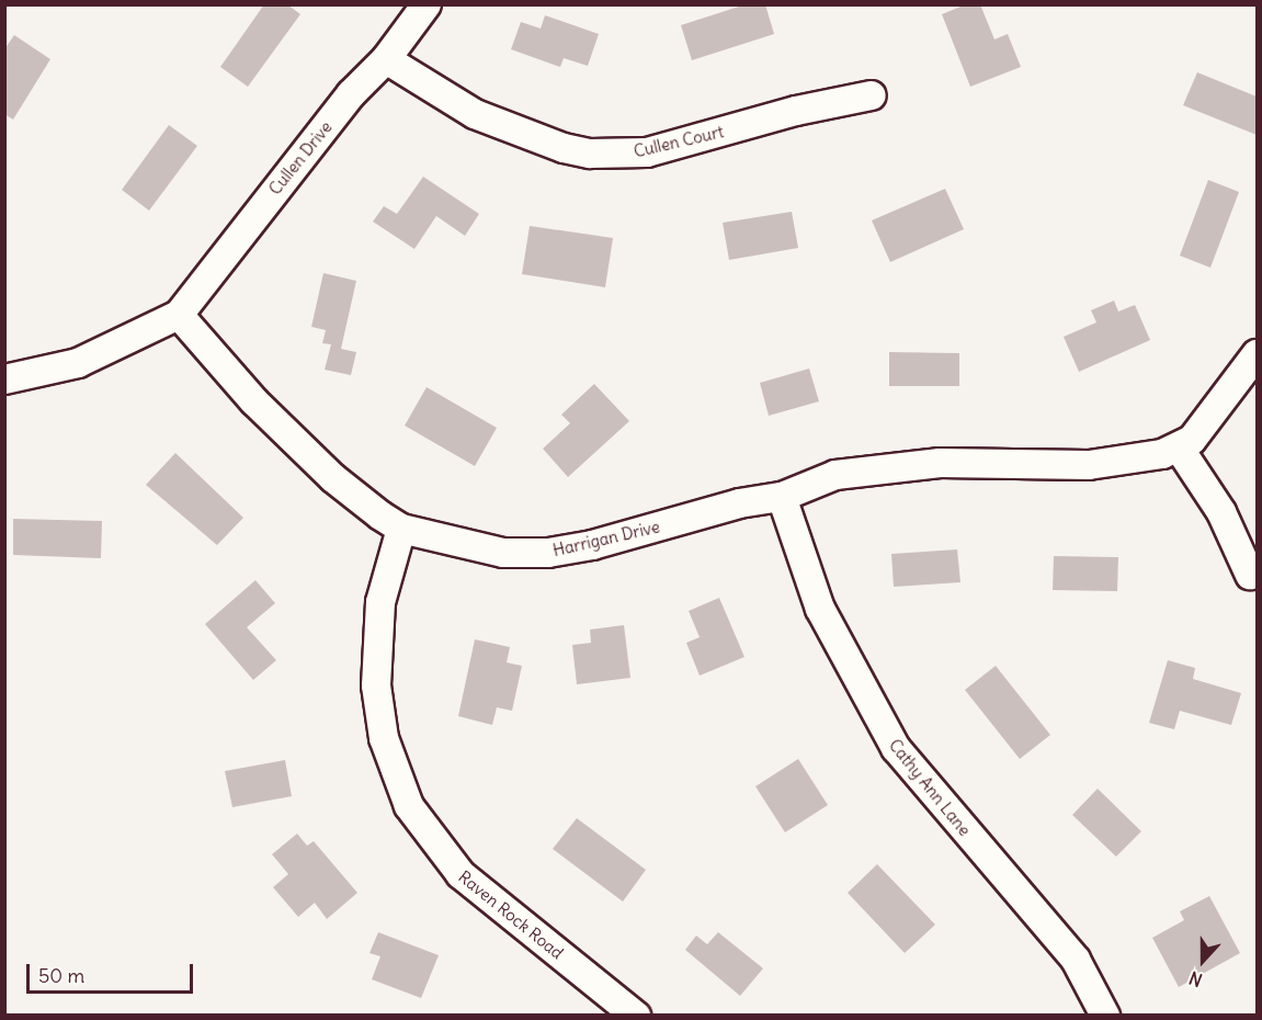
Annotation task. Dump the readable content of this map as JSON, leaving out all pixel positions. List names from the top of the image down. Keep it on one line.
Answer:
{"streets":{"street":["Cullen Court","Cullen Drive","Harrigan Drive","Cathy Ann Lane","Raven Rock Road"]},"crossings":[["Cullen Court","Cullen Drive"],["Cullen Drive","Harrigan Drive"],["Harrigan Drive","Cathy Ann Lane"],["Harrigan Drive","Raven Rock Road"]],"scale_bar":"50 m","north":"bottom"}
